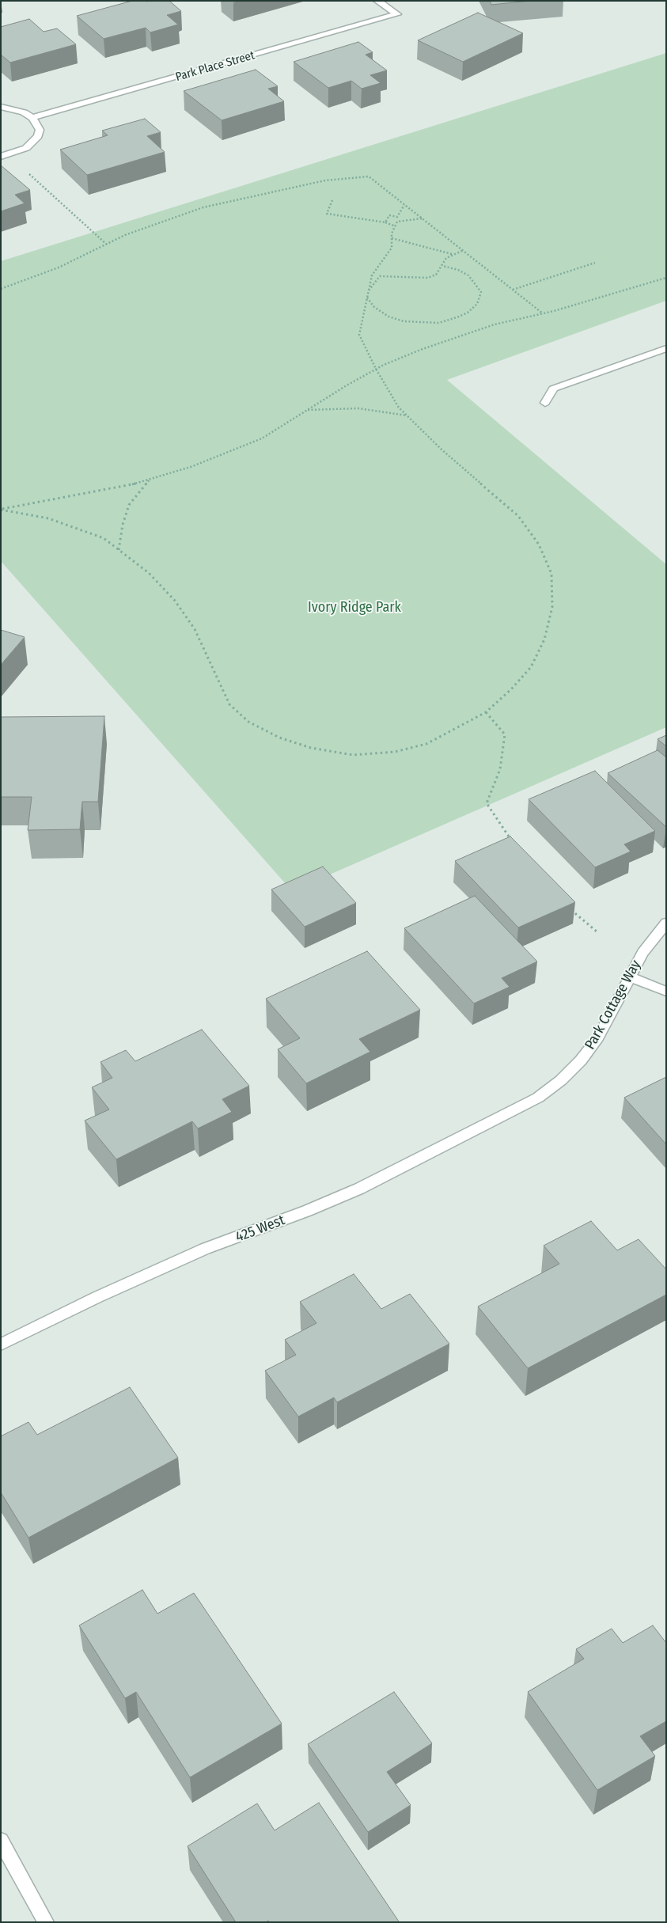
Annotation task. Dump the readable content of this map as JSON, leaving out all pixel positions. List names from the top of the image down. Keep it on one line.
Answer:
{"streets":{"street":["Park Place Street","Park Cottage Way","425 West"]},"crossings":[["Park Cottage Way","425 West"]],"parks":["Ivory Ridge Park"]}
